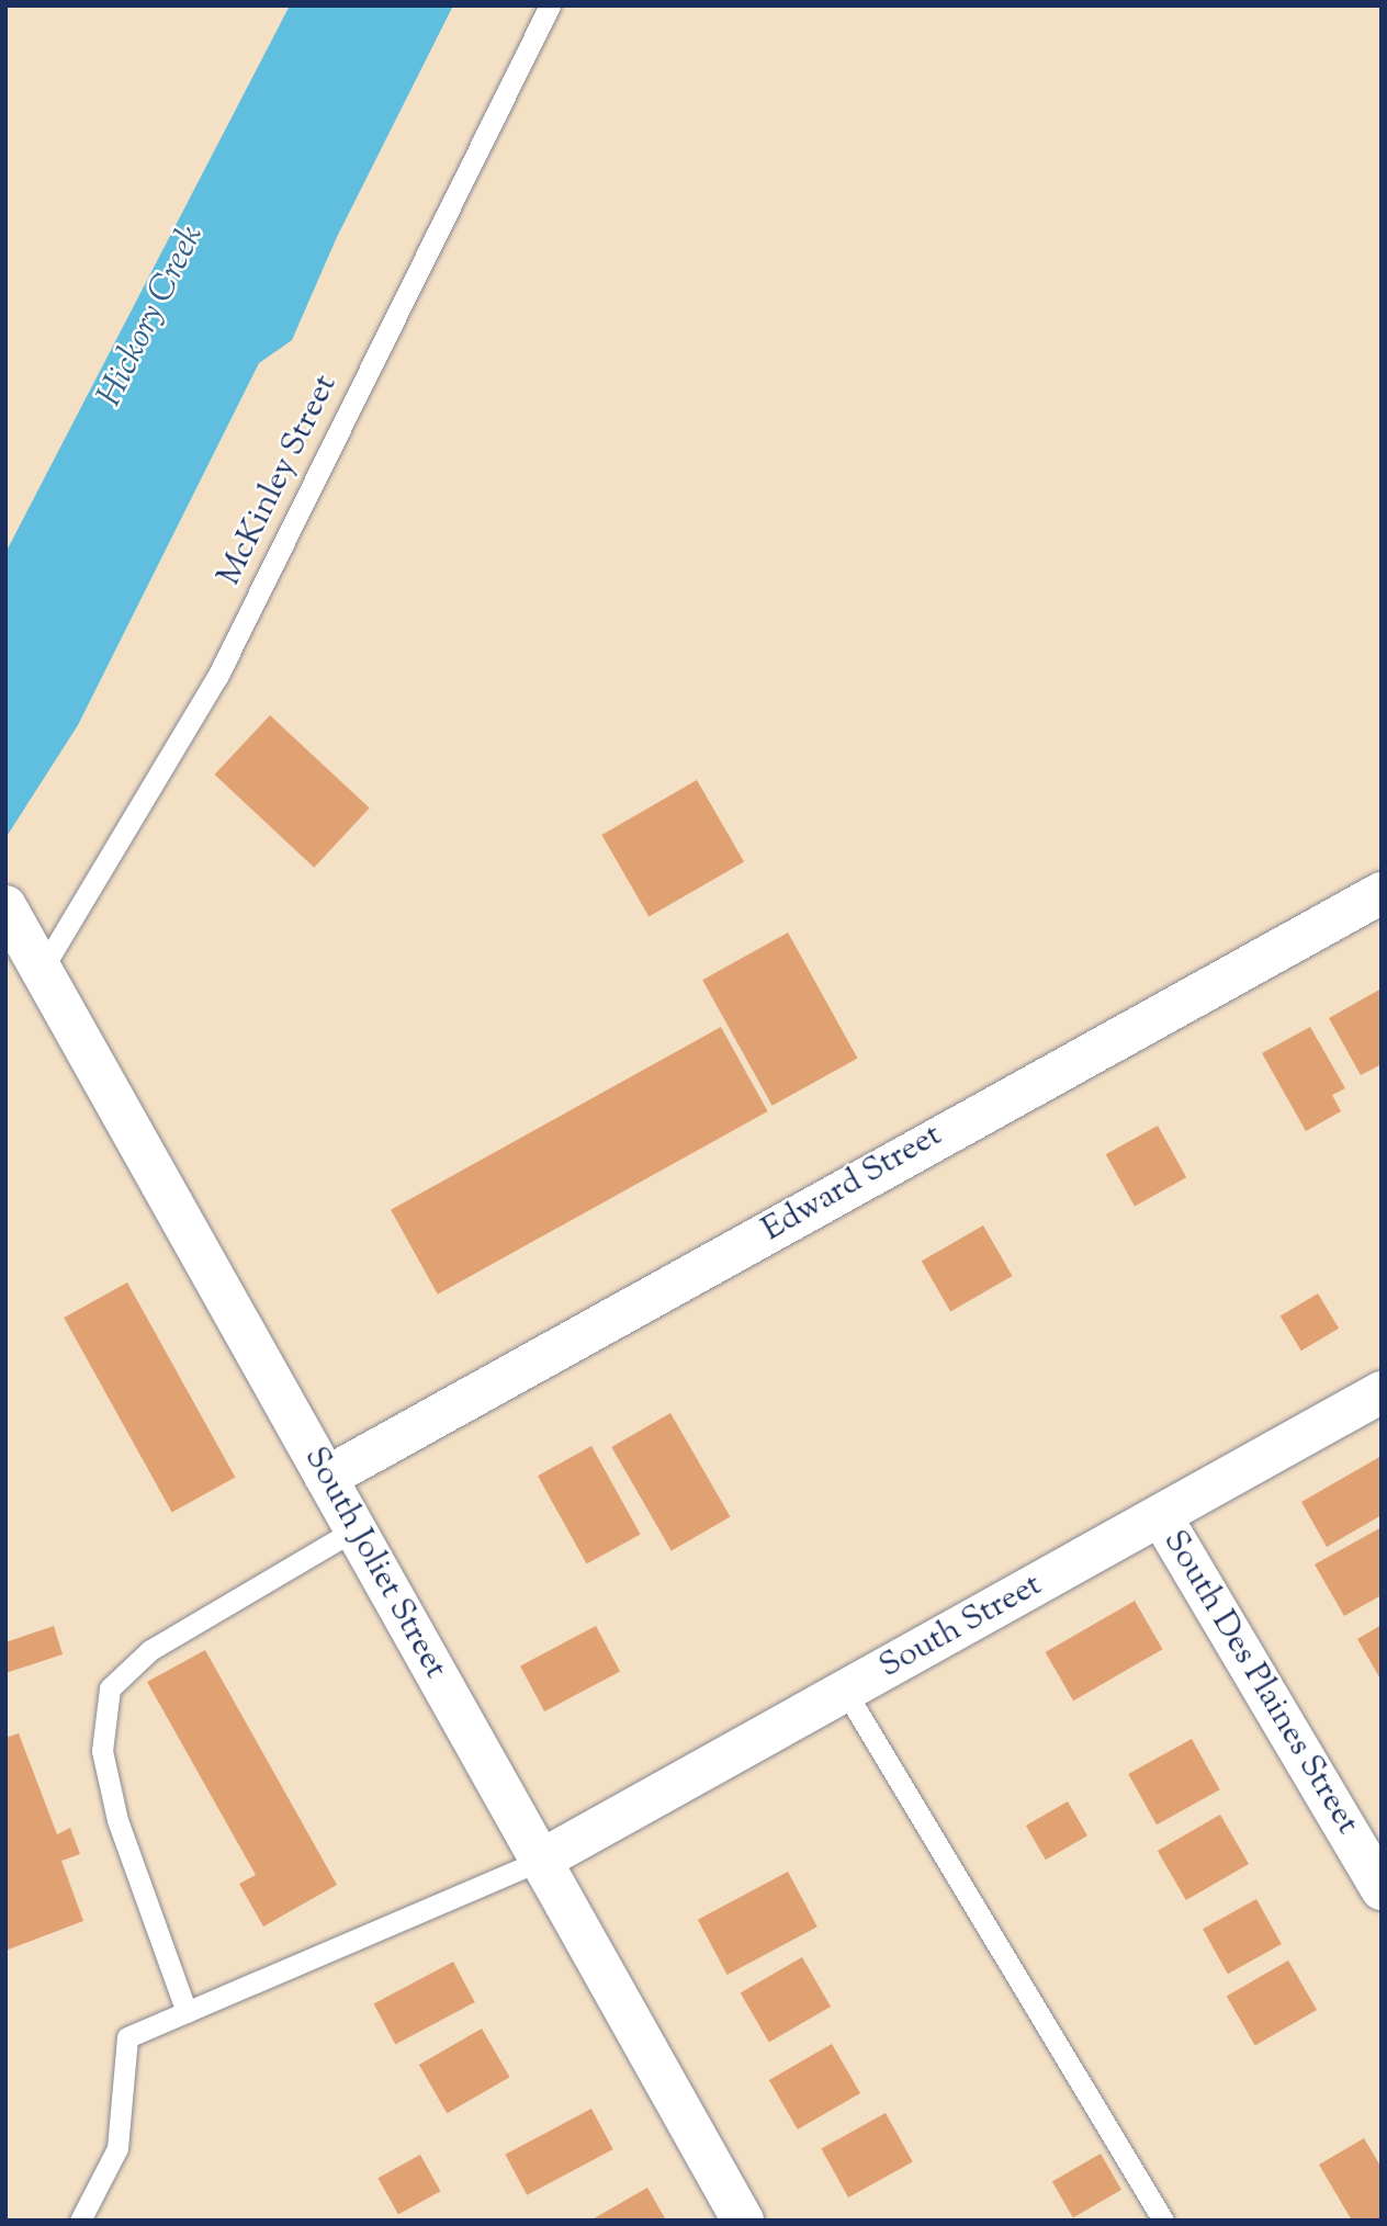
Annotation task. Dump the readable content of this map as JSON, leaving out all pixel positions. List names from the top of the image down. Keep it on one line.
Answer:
{"streets":{"street":["Edward Street","South Joliet Street","South Street","South Des Plaines Street"],"lane":["McKinley Street"]},"crossings":[["McKinley Street","South Joliet Street"],["Edward Street","South Joliet Street"],["South Joliet Street","South Street"],["South Street","South Des Plaines Street"]],"water":["Hickory Creek"]}
